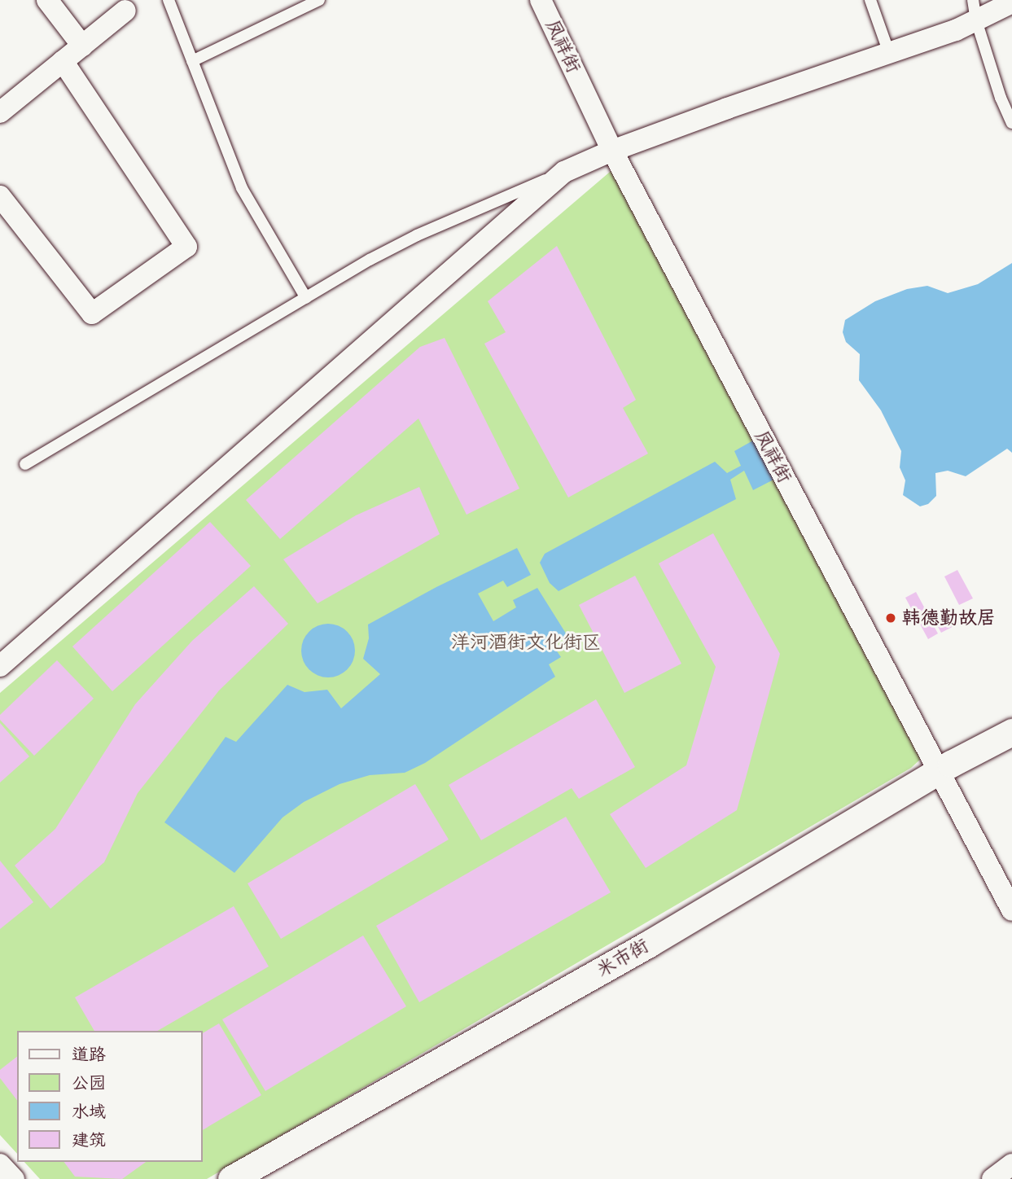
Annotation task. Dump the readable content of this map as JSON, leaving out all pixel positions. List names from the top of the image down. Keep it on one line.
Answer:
{"streets":{"street":["凤祥街","米市街"]},"crossings":[["凤祥街","米市街"]],"parks":["洋河酒街文化街区"],"places":["韩德勤故居"],"legend":["道路","公园","水域","建筑"]}
